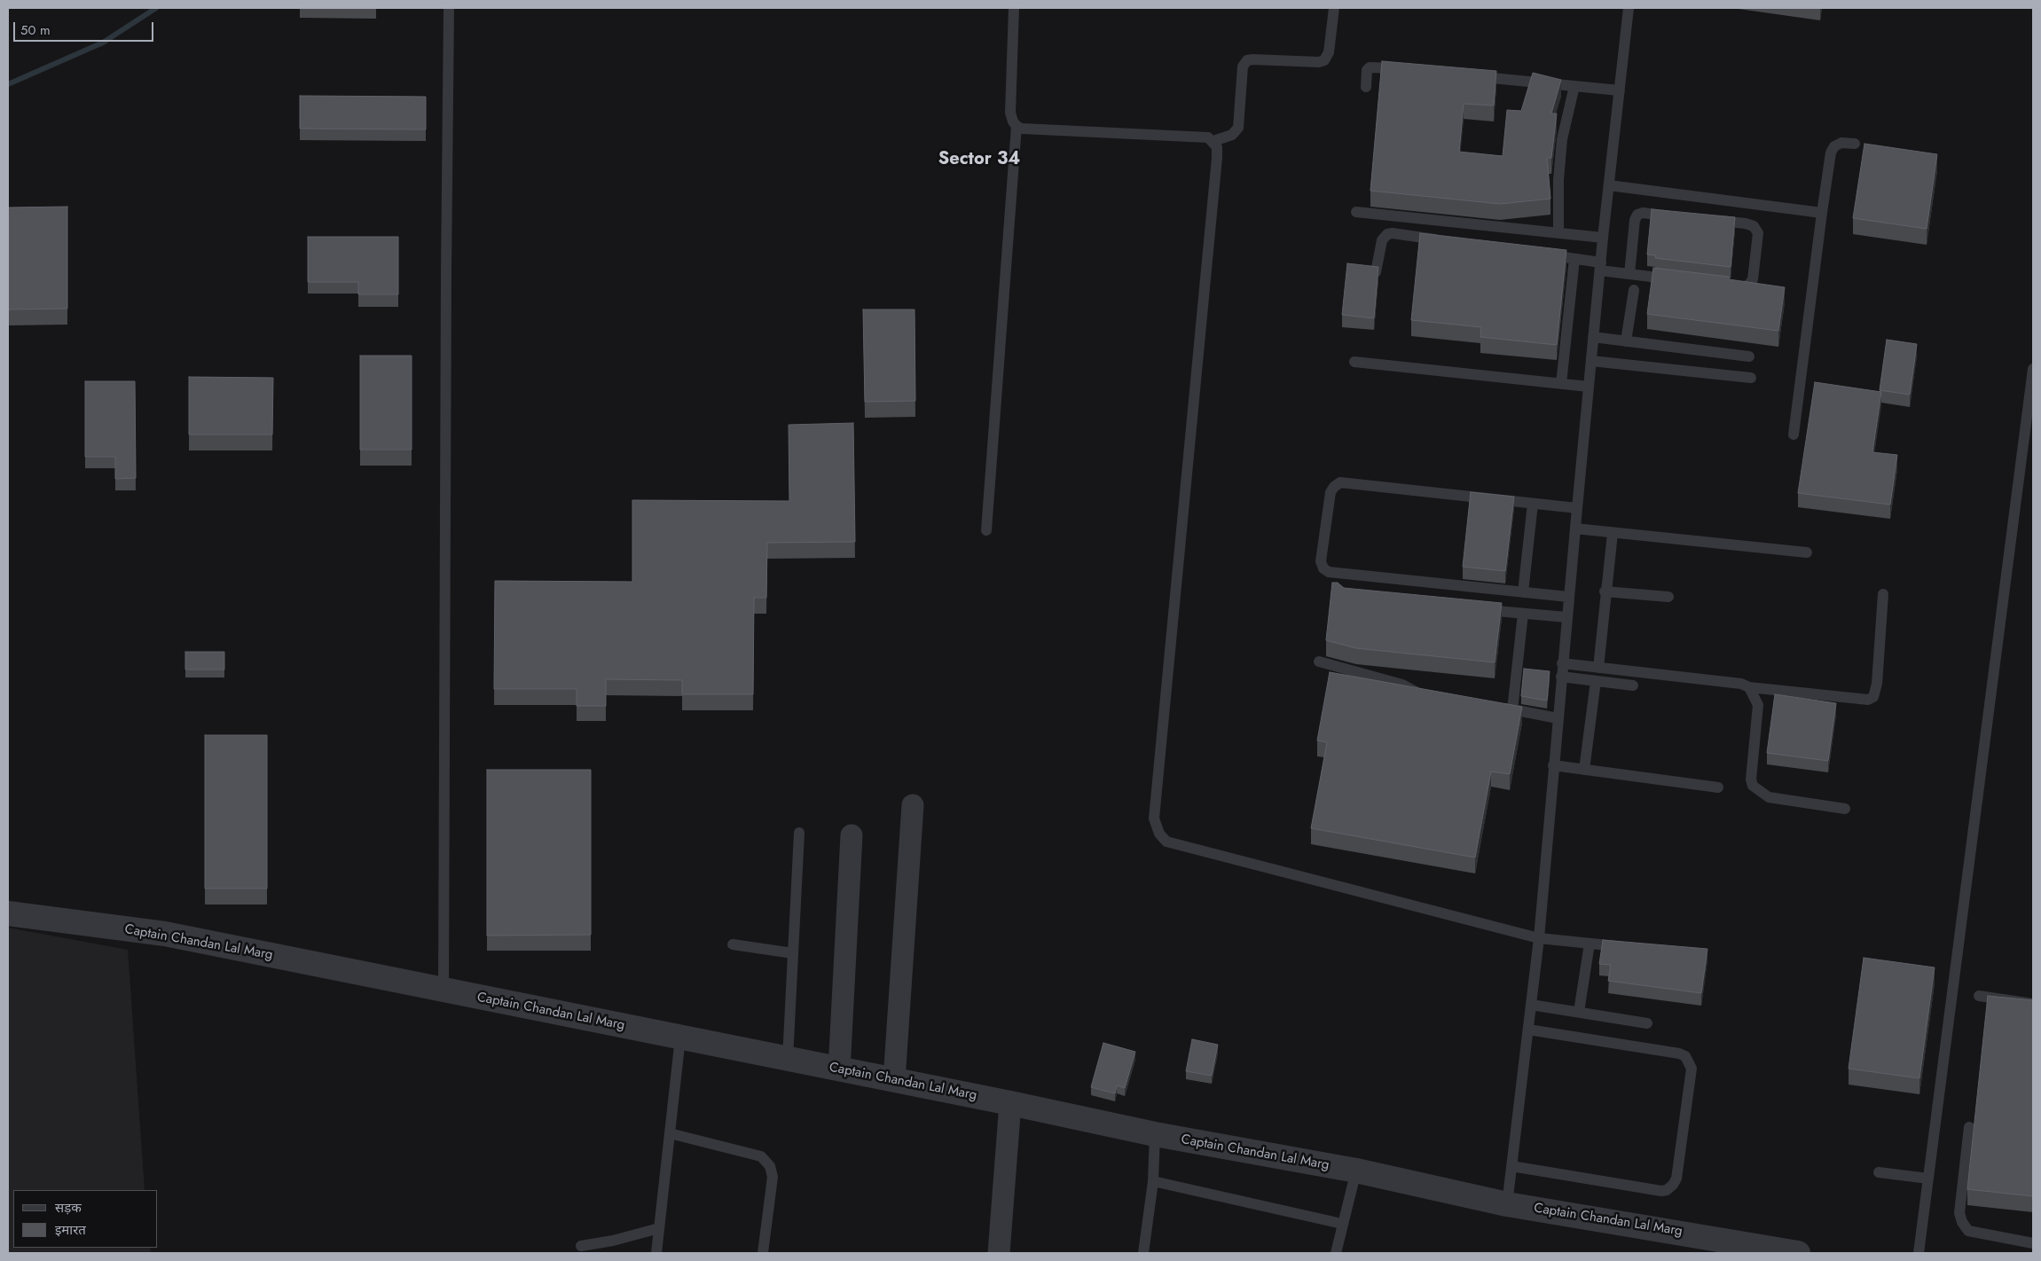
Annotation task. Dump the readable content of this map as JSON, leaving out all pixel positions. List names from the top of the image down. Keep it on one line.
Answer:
{"streets":{"street":["Captain Chandan Lal Marg"]},"districts":["Sector 34"],"legend":["सड़क","इमारत"],"scale_bar":"50 m"}
